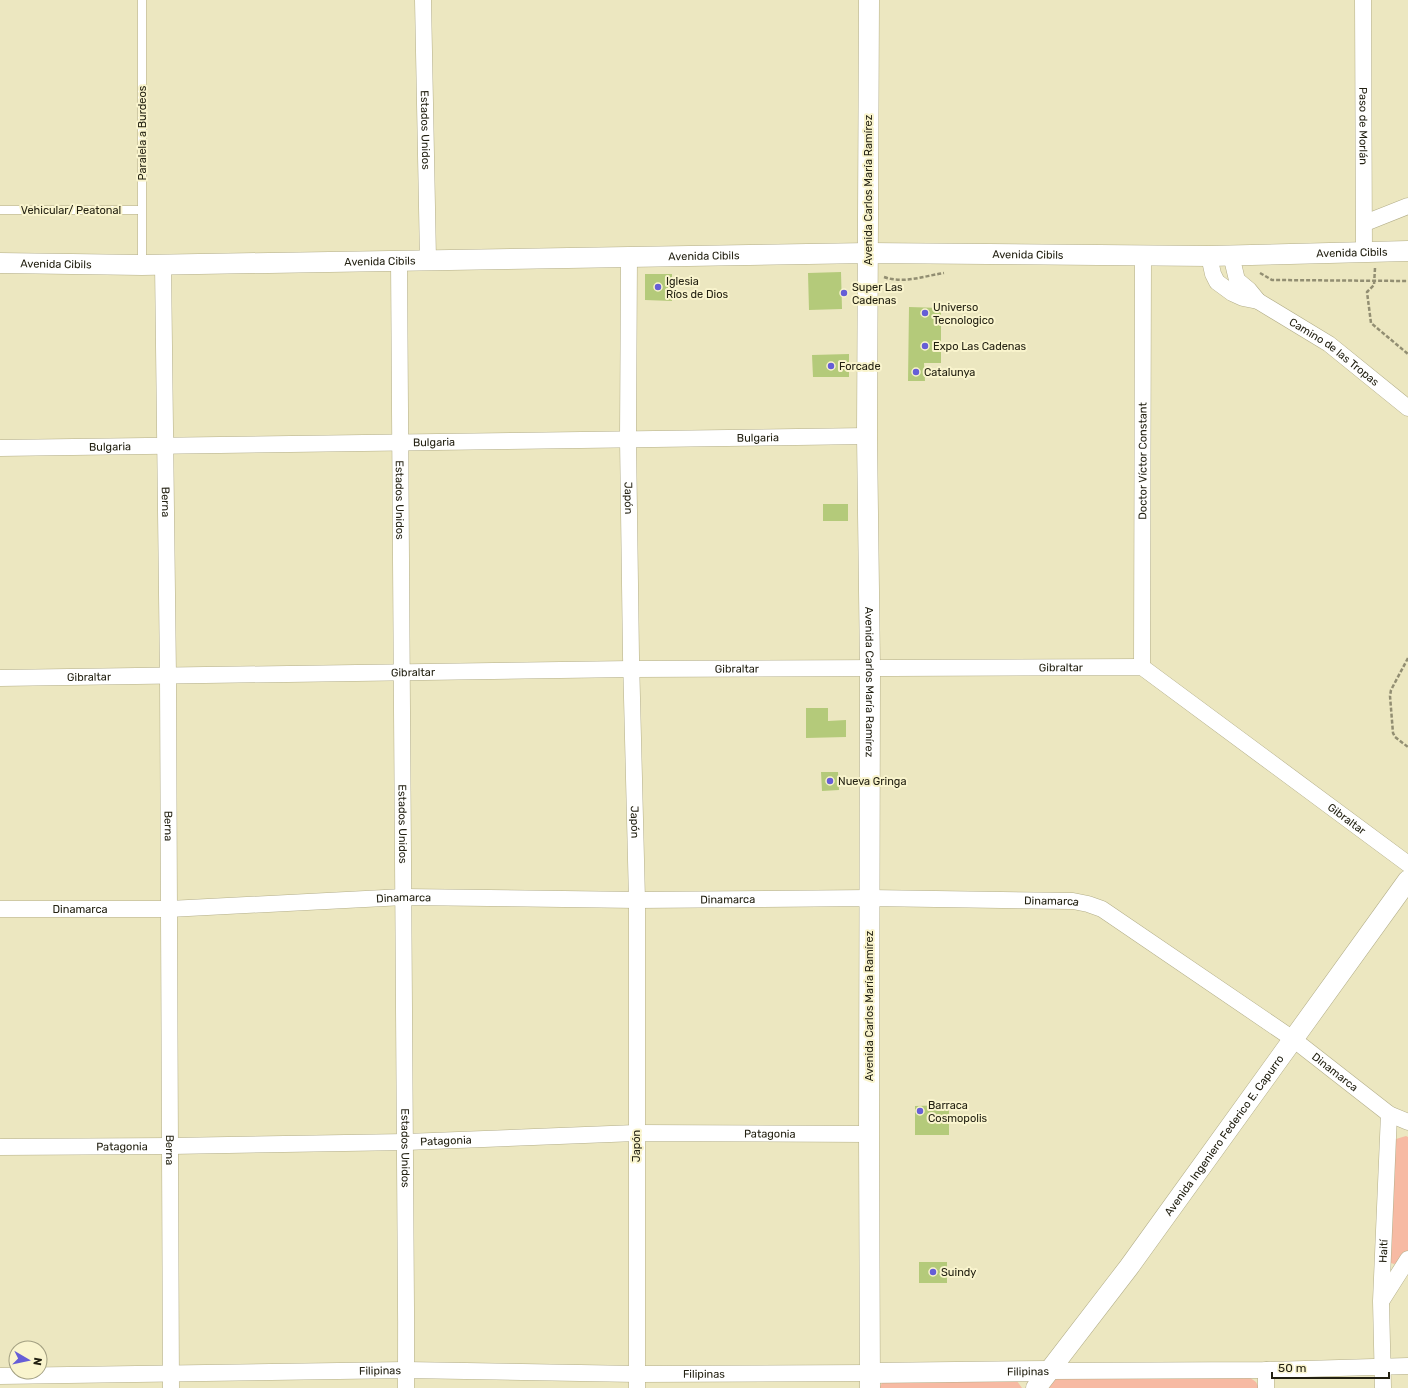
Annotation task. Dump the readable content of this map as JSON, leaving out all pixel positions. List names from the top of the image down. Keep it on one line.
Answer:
{"streets":{"street":["Paso de Morlán","Estados Unidos","Avenida Carlos María Ramírez","Avenida Cibils","Camino de las Tropas","Bulgaria","Doctor Víctor Constant","Japón","Berna","Gibraltar","Dinamarca","Patagonia","Avenida Ingeniero Federico E. Capurro","Haití","Filipinas"],"lane":["Paralela a Burdeos","Vehicular/ Peatonal"]},"crossings":[["Paso de Morlán","Avenida Cibils"],["Estados Unidos","Avenida Cibils"],["Estados Unidos","Bulgaria"],["Estados Unidos","Gibraltar"],["Estados Unidos","Dinamarca"],["Estados Unidos","Patagonia"],["Estados Unidos","Filipinas"],["Paralela a Burdeos","Vehicular/ Peatonal"],["Paralela a Burdeos","Avenida Cibils"],["Avenida Carlos María Ramírez","Avenida Cibils"],["Avenida Carlos María Ramírez","Bulgaria"],["Avenida Carlos María Ramírez","Gibraltar"],["Avenida Carlos María Ramírez","Dinamarca"],["Avenida Carlos María Ramírez","Patagonia"],["Avenida Carlos María Ramírez","Filipinas"],["Avenida Cibils","Camino de las Tropas"],["Avenida Cibils","Doctor Víctor Constant"],["Avenida Cibils","Japón"],["Avenida Cibils","Berna"],["Bulgaria","Japón"],["Bulgaria","Berna"],["Doctor Víctor Constant","Gibraltar"],["Japón","Gibraltar"],["Japón","Dinamarca"],["Japón","Patagonia"],["Japón","Filipinas"],["Berna","Gibraltar"],["Berna","Dinamarca"],["Berna","Patagonia"],["Berna","Filipinas"],["Dinamarca","Avenida Ingeniero Federico E. Capurro"],["Dinamarca","Haití"],["Avenida Ingeniero Federico E. Capurro","Filipinas"],["Haití","Filipinas"]],"places":["Iglesia Ríos de Dios","Super Las Cadenas","Universo Tecnologico","Expo Las Cadenas","Forcade","Catalunya","Nueva Gringa","Barraca Cosmopolis","Suindy"],"scale_bar":"50 m","north":"right"}
